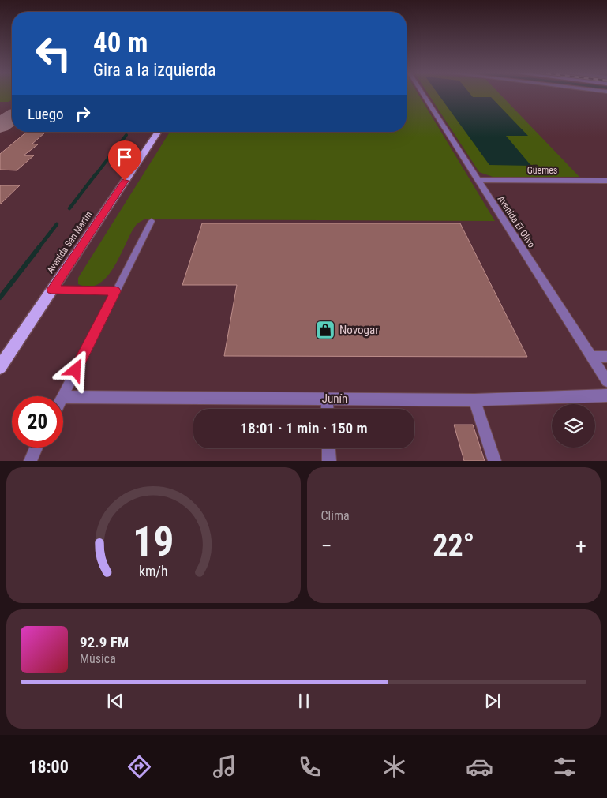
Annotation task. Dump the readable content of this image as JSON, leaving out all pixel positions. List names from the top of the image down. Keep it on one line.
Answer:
{"streets":{"main road":["Avenida San Martín"],"street":["Güemes","Avenida El Olivo","Junín"]},"crossings":[["Güemes","Avenida El Olivo"]],"places":{"shop":["Novogar"]},"page":{"turn":["40 m","Gira a la izquierda"],"then":"Luego","limit":"20","trip":"18:01 · 1 min · 150 m","tile":"Clima","heat":["−","22°","+"],"song":["92.9 FM","Música"],"tabs":"18:00","gauge":["19","km/h"]}}
